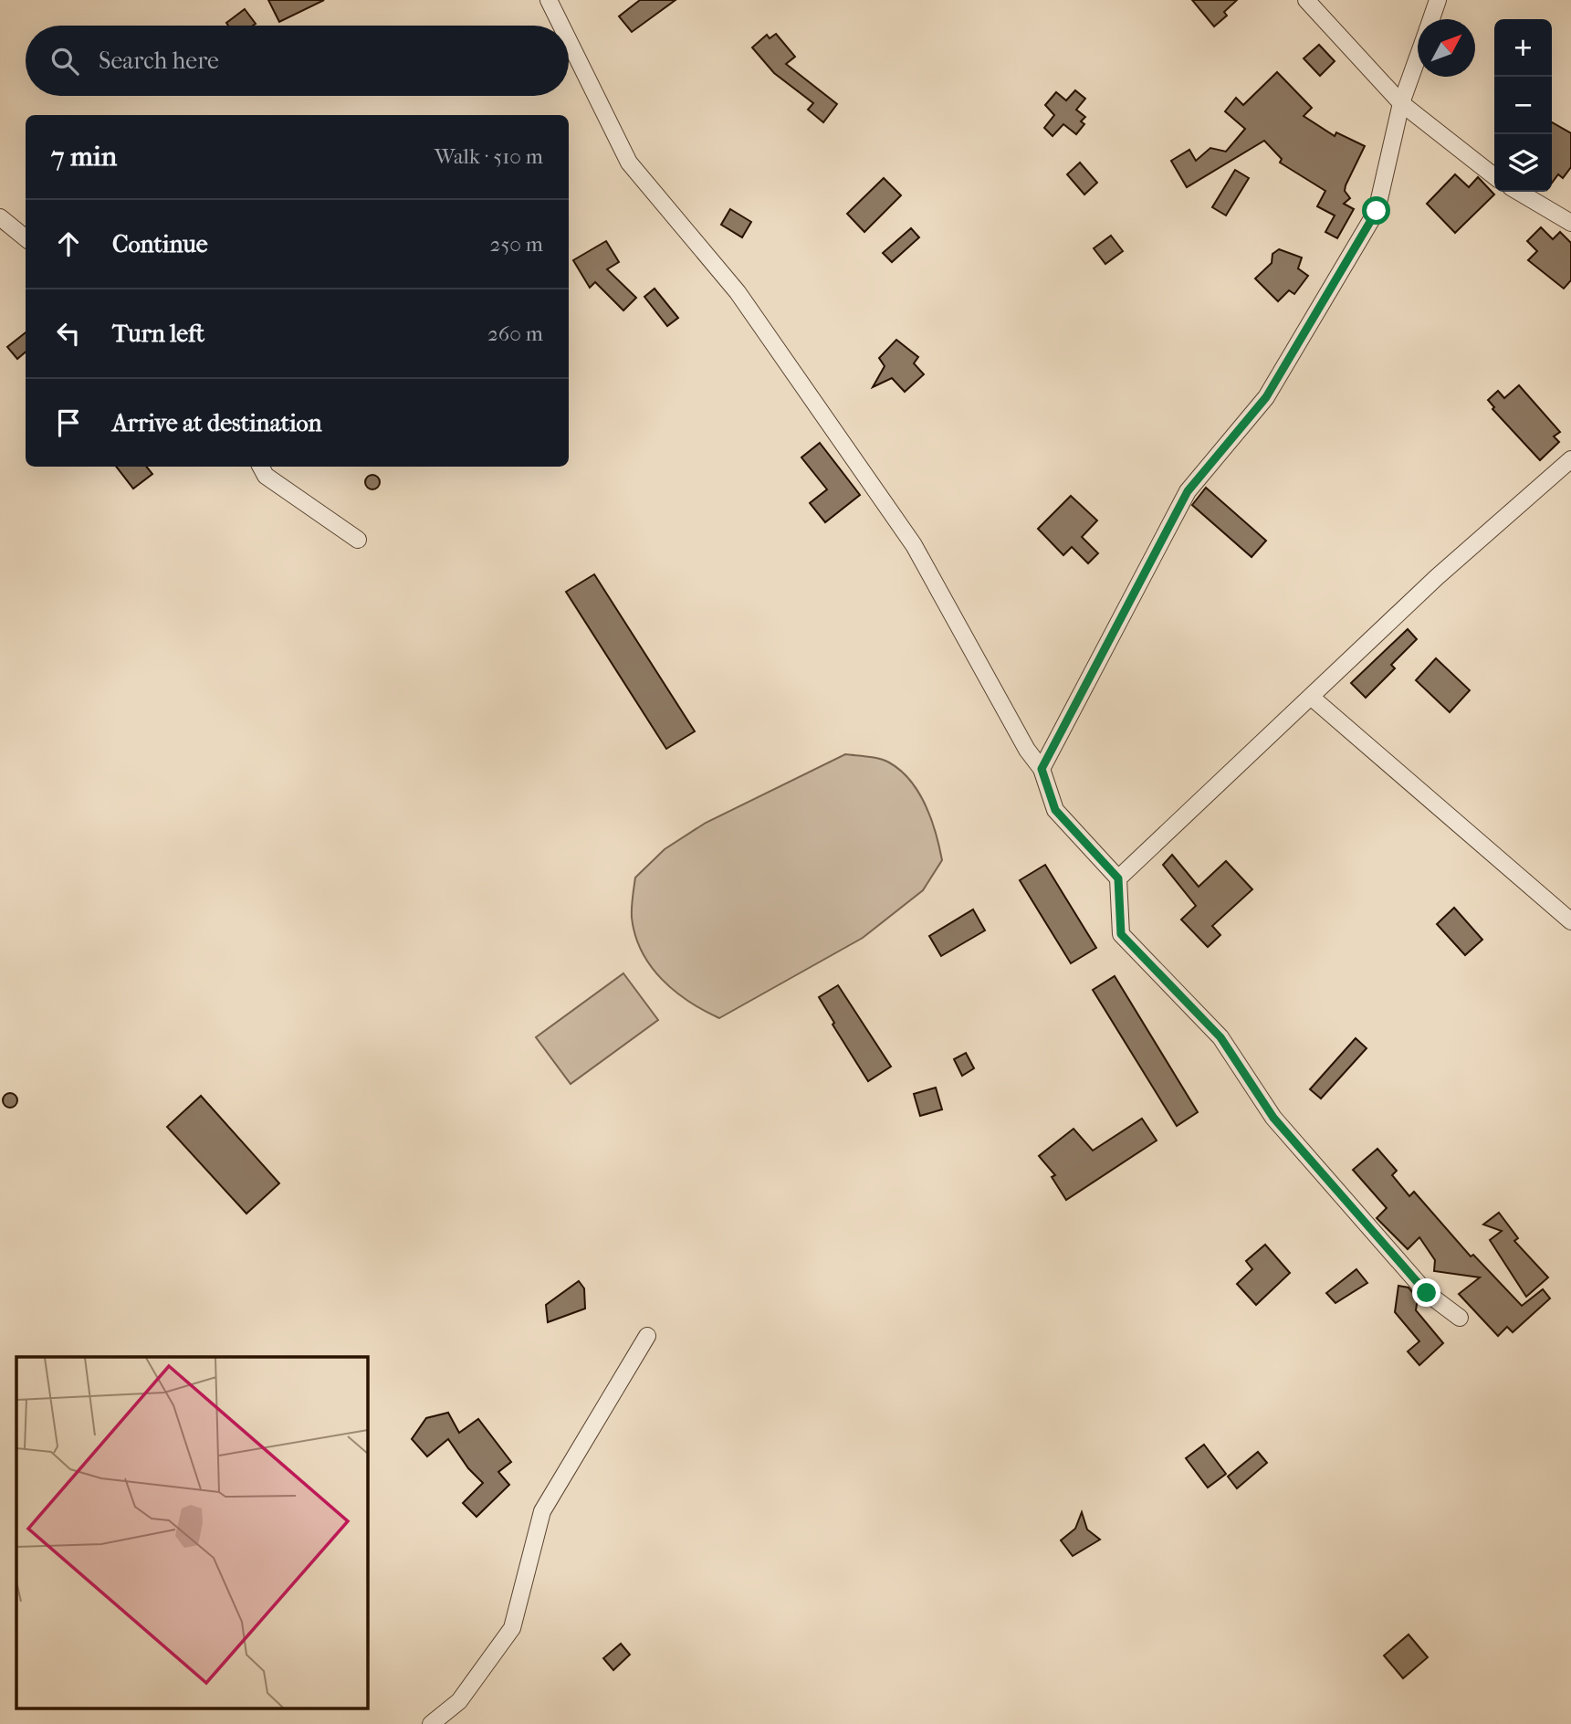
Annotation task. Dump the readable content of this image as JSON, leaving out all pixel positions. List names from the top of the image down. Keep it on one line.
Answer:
{"north":"top right","page":{"map_buttons":["+","−"],"search":"Search here","heading":["7 min","Walk · 510 m"],"list":[["Continue","250 m"],["Turn left","260 m"],"Arrive at destination"]}}
